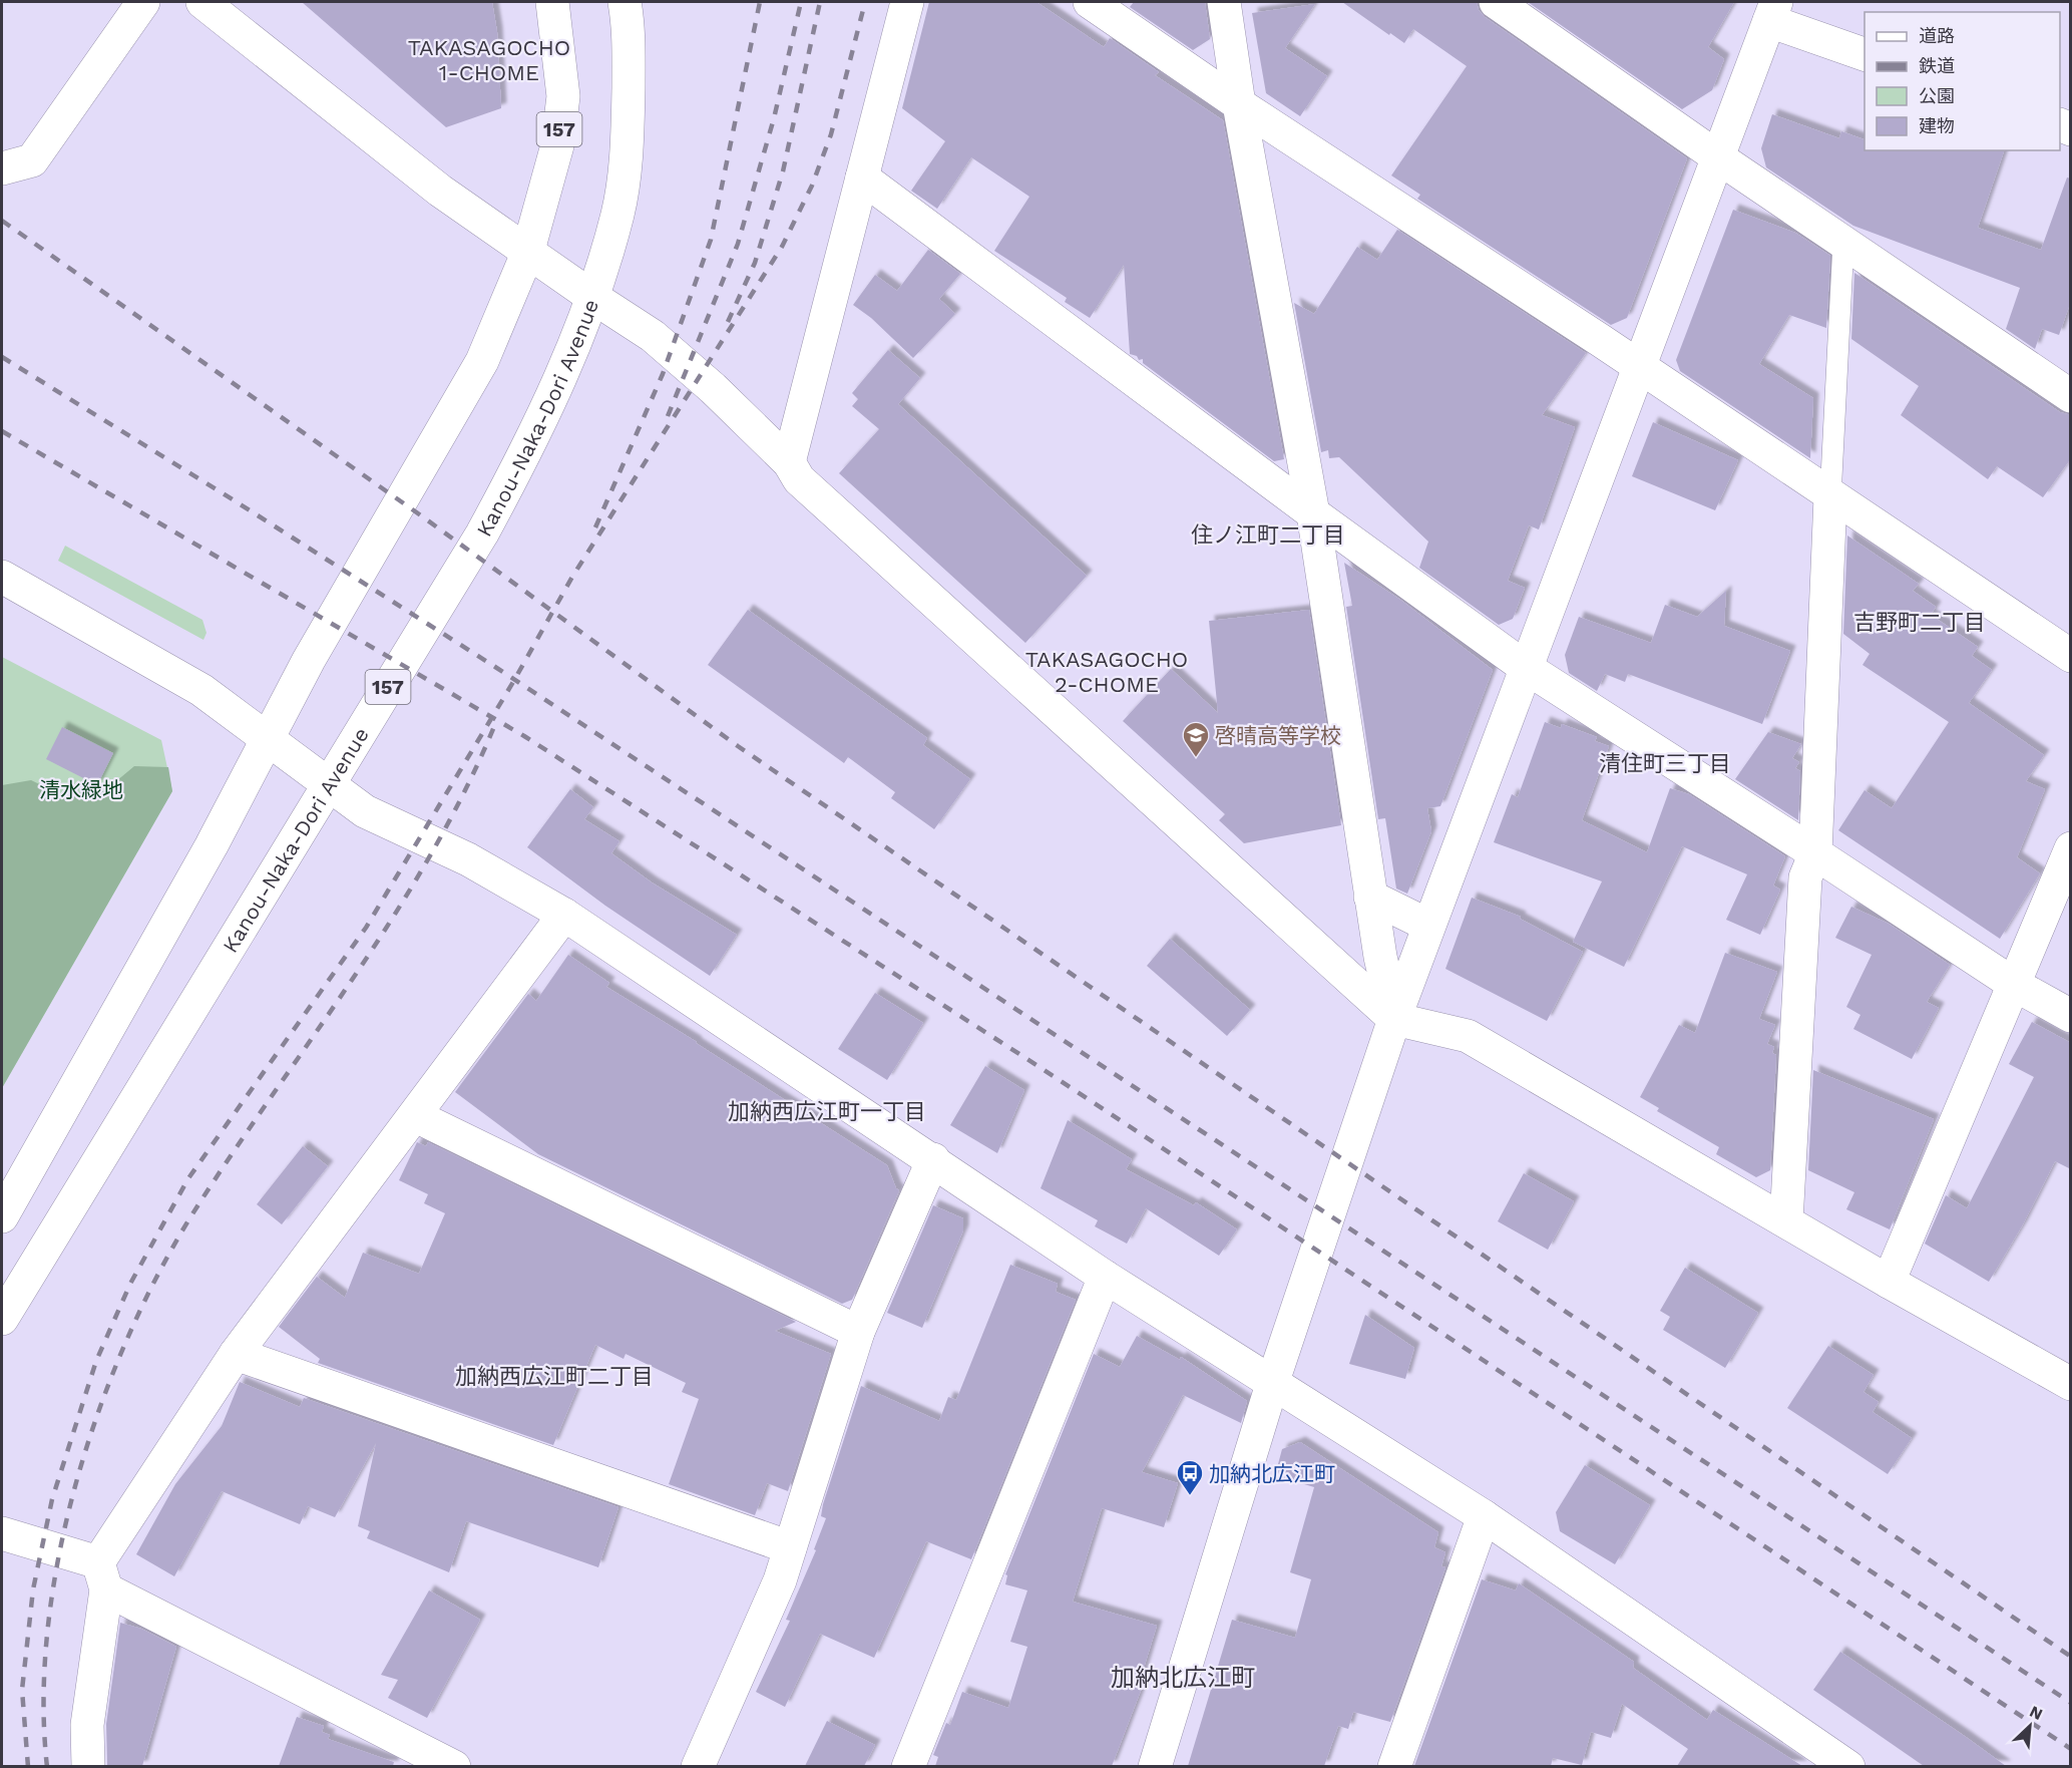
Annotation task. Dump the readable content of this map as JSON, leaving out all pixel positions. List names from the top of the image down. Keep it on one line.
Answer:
{"streets":{"main road":["157","Kanou-Naka-Dori Avenue"]},"districts":["TAKASAGOCHO 1-CHOME","住ノ江町二丁目","吉野町二丁目","TAKASAGOCHO 2-CHOME","清住町三丁目","加納西広江町一丁目","加納西広江町二丁目","加納北広江町"],"parks":["清水緑地"],"places":{"school or university":["啓晴高等学校"],"bus stop":["加納北広江町"]},"legend":["道路","鉄道","公園","建物"],"north":"top right"}
